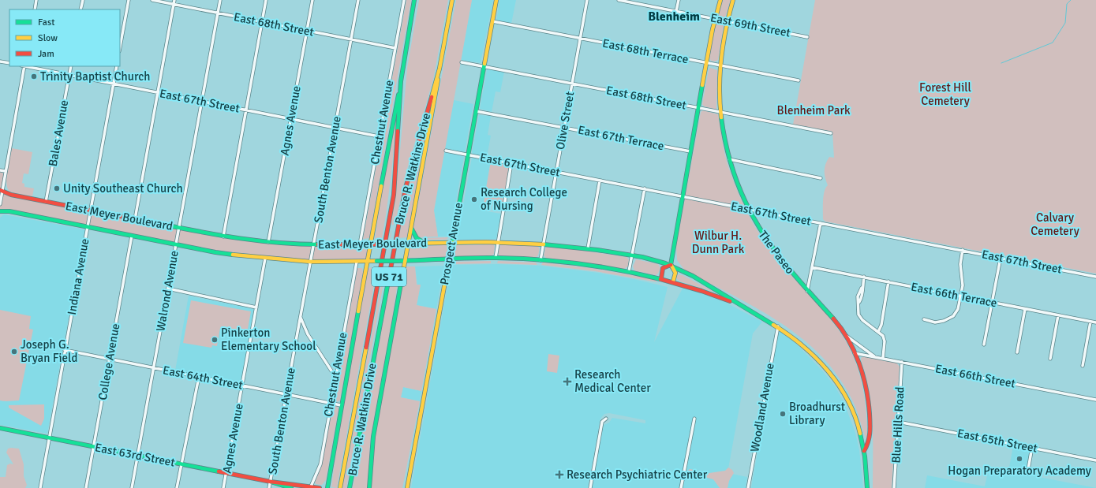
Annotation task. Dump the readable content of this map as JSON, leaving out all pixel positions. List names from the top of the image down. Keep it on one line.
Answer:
{"streets":{"main road":["Bruce R. Watkins Drive","East Meyer Boulevard","Prospect Avenue","The Paseo","US 71","East 63rd Street"],"street":["East 68th Street","East 69th Street","East 68th Terrace","East 67th Street","Agnes Avenue","Olive Street","Chestnut Avenue","Bales Avenue","East 67th Terrace","South Benton Avenue","Indiana Avenue","Walrond Avenue","East 66th Terrace","College Avenue","East 66th Street","East 64th Street","Woodland Avenue","Blue Hills Road","East 65th Street"]},"crossings":[["East 68th Street","Agnes Avenue"],["East 68th Street","Olive Street"],["East 68th Street","Chestnut Avenue"],["East 68th Street","South Benton Avenue"],["East 68th Street","Prospect Avenue"],["East 68th Street","The Paseo"],["East 68th Street","Walrond Avenue"],["East 69th Street","The Paseo"],["East 68th Terrace","Olive Street"],["East 68th Terrace","Prospect Avenue"],["East 68th Terrace","The Paseo"],["East 67th Street","Agnes Avenue"],["East 67th Street","Olive Street"],["East 67th Street","Chestnut Avenue"],["East 67th Street","Bales Avenue"],["East 67th Street","South Benton Avenue"],["East 67th Street","Prospect Avenue"],["East 67th Street","The Paseo"],["East 67th Street","Indiana Avenue"],["East 67th Street","Walrond Avenue"],["Agnes Avenue","East Meyer Boulevard"],["Agnes Avenue","East 64th Street"],["Agnes Avenue","East 63rd Street"],["Olive Street","East 67th Terrace"],["Olive Street","East Meyer Boulevard"],["Chestnut Avenue","East Meyer Boulevard"],["Chestnut Avenue","East 64th Street"],["Chestnut Avenue","East 63rd Street"],["Bales Avenue","East Meyer Boulevard"],["East 67th Terrace","Prospect Avenue"],["South Benton Avenue","East Meyer Boulevard"],["South Benton Avenue","East 64th Street"],["South Benton Avenue","East 63rd Street"],["East Meyer Boulevard","Prospect Avenue"],["East Meyer Boulevard","The Paseo"],["East Meyer Boulevard","Indiana Avenue"],["East Meyer Boulevard","Walrond Avenue"],["East Meyer Boulevard","College Avenue"],["East Meyer Boulevard","Woodland Avenue"],["The Paseo","East 66th Street"],["Indiana Avenue","East 64th Street"],["Indiana Avenue","East 63rd Street"],["Walrond Avenue","East 64th Street"],["Walrond Avenue","East 63rd Street"],["College Avenue","East 64th Street"],["College Avenue","East 63rd Street"],["East 66th Street","Blue Hills Road"],["Blue Hills Road","East 65th Street"]],"districts":["Blenheim"],"parks":["Forest Hill Cemetery","Blenheim Park","Calvary Cemetery","Wilbur H. Dunn Park"],"places":{"other":["Trinity Baptist Church","Unity Southeast Church","Research College of Nursing","Pinkerton Elementary School","Joseph G. Bryan Field","Broadhurst Library","Hogan Preparatory Academy"],"health":["Research Medical Center","Research Psychiatric Center"]},"legend":["Fast","Slow","Jam"]}
